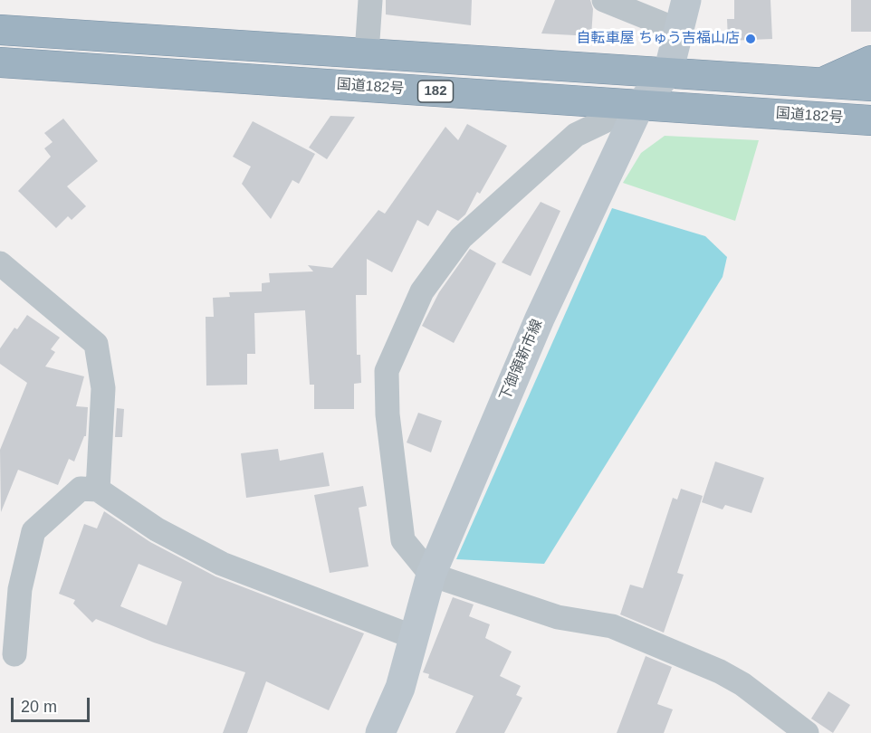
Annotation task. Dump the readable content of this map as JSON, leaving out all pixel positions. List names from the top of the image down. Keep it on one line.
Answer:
{"streets":{"highway":["国道182号","182"],"main road":["下御領新市線"]},"crossings":[["国道182号","下御領新市線"],["182","下御領新市線"]],"places":["自転車屋 ちゅう吉福山店"],"scale_bar":"20 m"}
